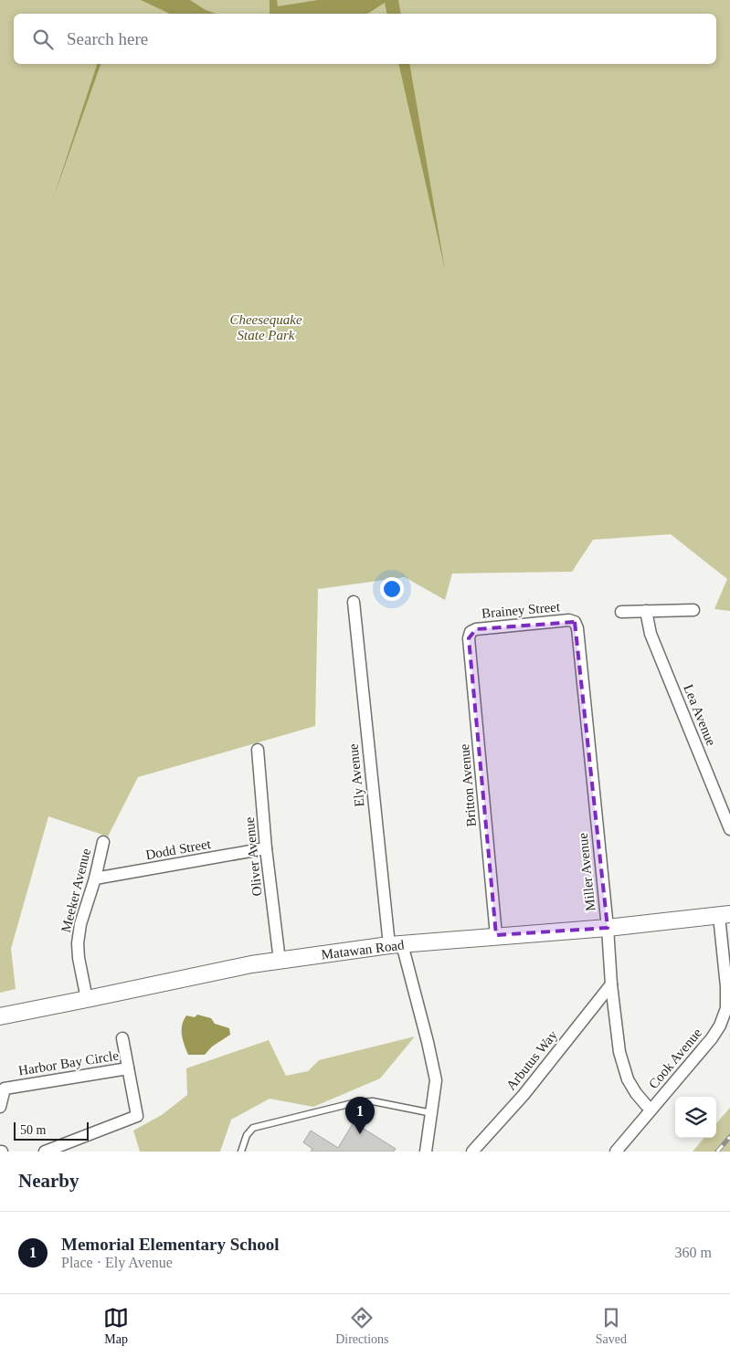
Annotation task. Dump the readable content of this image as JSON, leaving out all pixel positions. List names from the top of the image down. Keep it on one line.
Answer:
{"streets":{"main road":["Matawan Road"],"street":["Brainey Street","Lea Avenue","Ely Avenue","Britton Avenue","Dodd Street","Oliver Avenue","Miller Avenue","Meeker Avenue","Cook Avenue","Arbutus Way","Harbor Bay Circle"]},"crossings":[["Brainey Street","Britton Avenue"],["Brainey Street","Miller Avenue"],["Ely Avenue","Matawan Road"],["Britton Avenue","Matawan Road"],["Dodd Street","Oliver Avenue"],["Dodd Street","Meeker Avenue"],["Oliver Avenue","Matawan Road"],["Miller Avenue","Matawan Road"],["Miller Avenue","Cook Avenue"],["Miller Avenue","Arbutus Way"],["Meeker Avenue","Matawan Road"],["Matawan Road","Cook Avenue"]],"parks":["Cheesequake State Park"],"scale_bar":"50 m","page":{"search":"Search here","pins":"1","scale":"50 m","heading":"Nearby","list":[{"mark":"1","name":"Memorial Elementary School","note":"Place · Ely Avenue","value":"360 m"}],"nav":["Map","Directions","Saved"]}}
